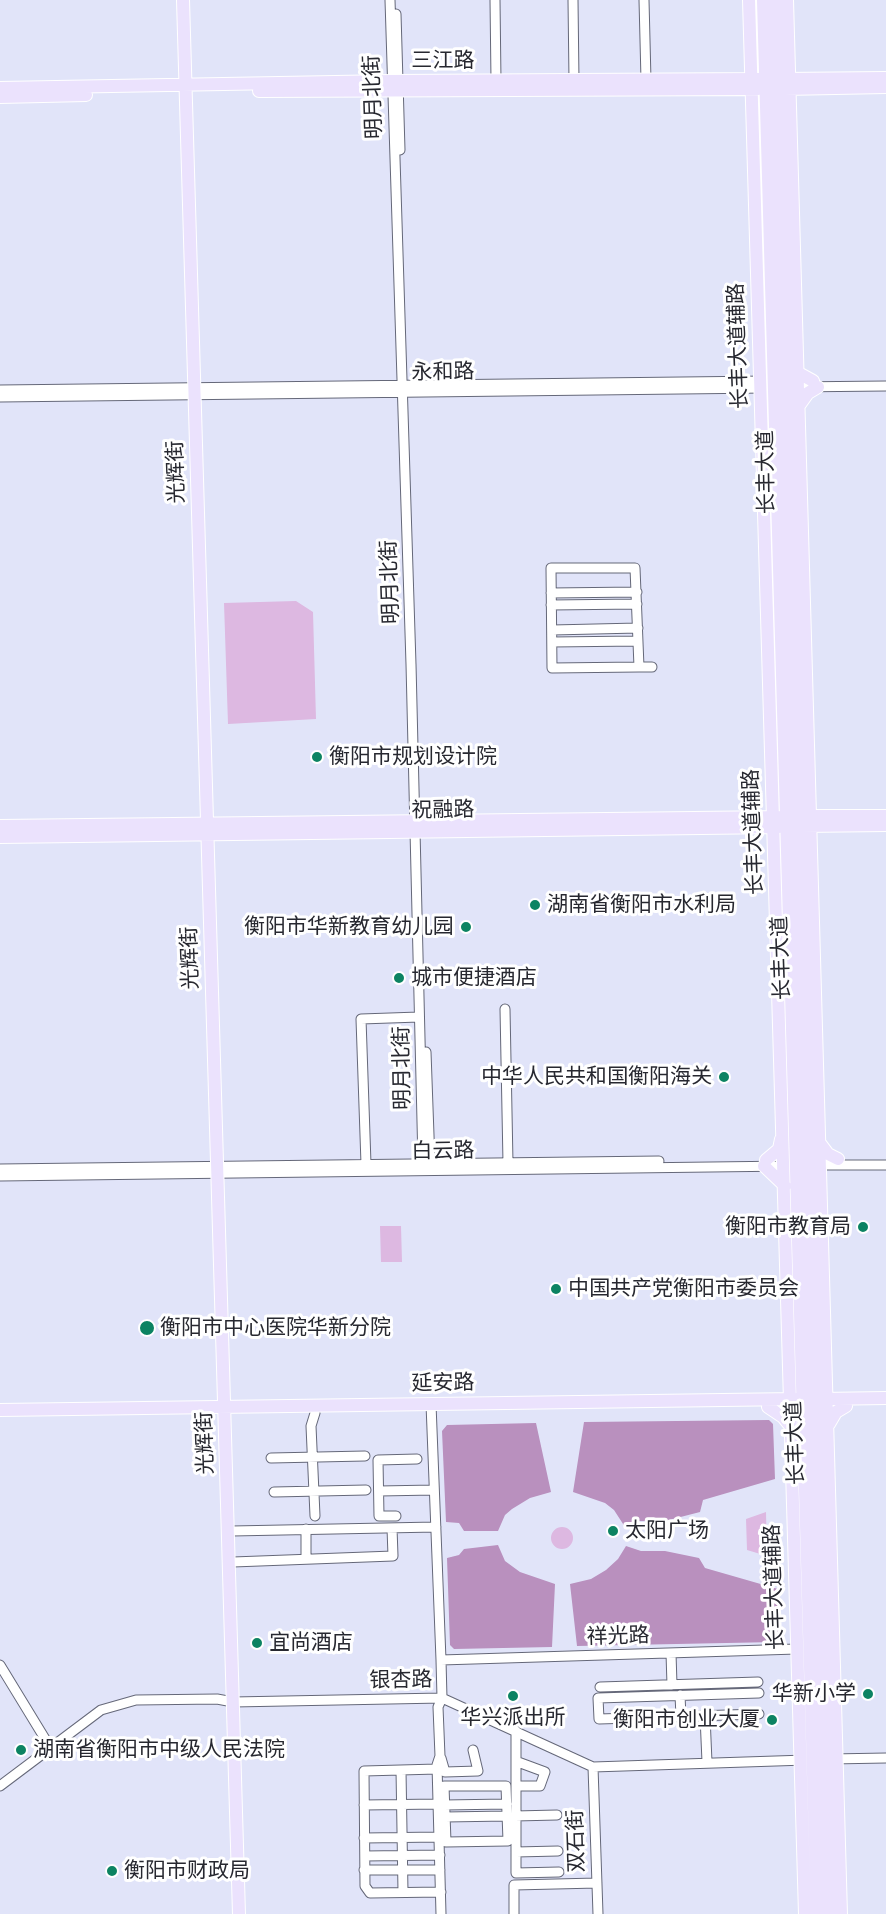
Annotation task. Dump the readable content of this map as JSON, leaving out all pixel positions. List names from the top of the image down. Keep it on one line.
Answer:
{"streets":{"main road":["三江路","长丰大道辅路","光辉街","长丰大道","祝融路","延安路"],"street":["明月北街","永和路","白云路","祥光路","银杏路","双石街"]},"crossings":[["三江路","明月北街"],["三江路","长丰大道辅路"],["三江路","光辉街"],["三江路","长丰大道"],["明月北街","永和路"],["明月北街","祝融路"],["明月北街","白云路"],["长丰大道辅路","永和路"],["长丰大道辅路","长丰大道"],["长丰大道辅路","祝融路"],["长丰大道辅路","白云路"],["长丰大道辅路","延安路"],["长丰大道辅路","祥光路"],["长丰大道辅路","银杏路"],["永和路","光辉街"],["永和路","长丰大道"],["光辉街","祝融路"],["光辉街","白云路"],["光辉街","延安路"],["光辉街","银杏路"],["长丰大道","祝融路"],["长丰大道","白云路"],["长丰大道","延安路"],["长丰大道","银杏路"],["银杏路","双石街"]],"places":["衡阳市规划设计院","湖南省衡阳市水利局","衡阳市华新教育幼儿园","城市便捷酒店","中华人民共和国衡阳海关","衡阳市教育局","中国共产党衡阳市委员会","衡阳市中心医院华新分院","太阳广场","宜尚酒店","华新小学","华兴派出所","衡阳市创业大厦","湖南省衡阳市中级人民法院","衡阳市财政局"]}
